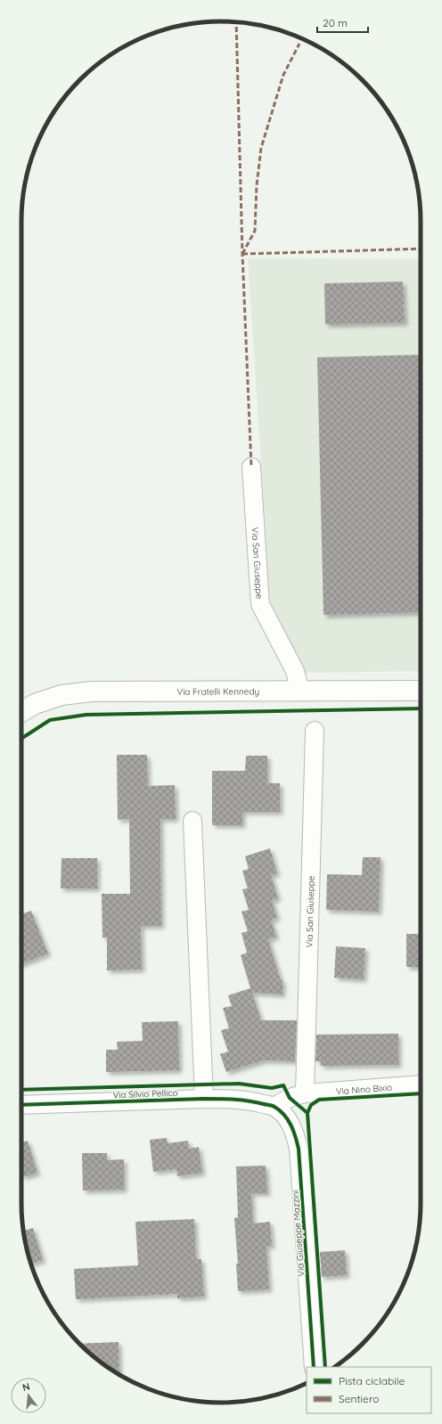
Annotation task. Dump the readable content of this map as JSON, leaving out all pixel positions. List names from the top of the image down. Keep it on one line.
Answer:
{"streets":{"street":["Via San Giuseppe","Via Fratelli Kennedy","Via Nino Bixio","Via Silvio Pellico","Via Giuseppe Mazzini"]},"crossings":[["Via San Giuseppe","Via Fratelli Kennedy"],["Via San Giuseppe","Via Nino Bixio"],["Via Nino Bixio","Via Silvio Pellico"],["Via Nino Bixio","Via Giuseppe Mazzini"],["Via Silvio Pellico","Via Giuseppe Mazzini"]],"legend":["Pista ciclabile","Sentiero"],"scale_bar":"20 m","north":"top"}
